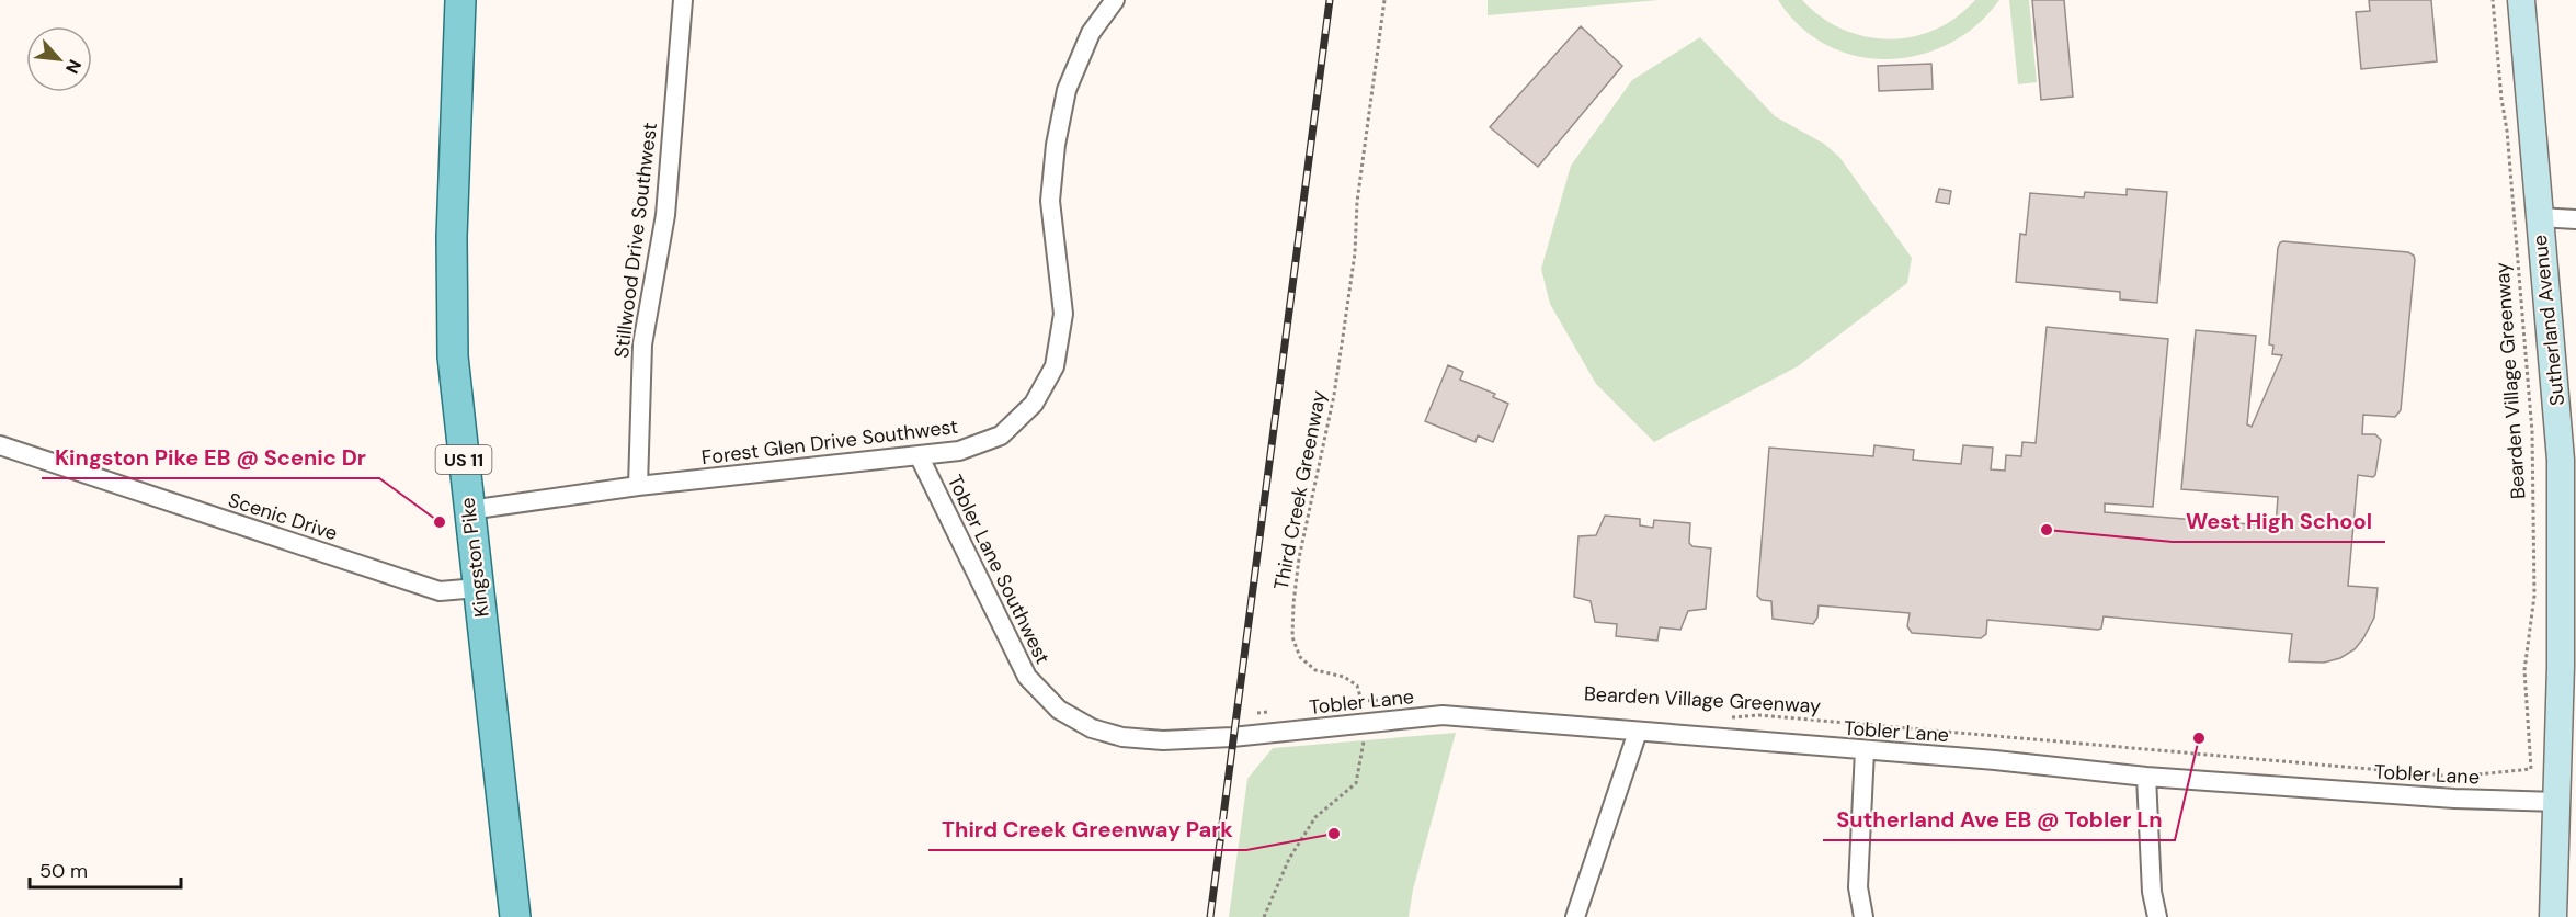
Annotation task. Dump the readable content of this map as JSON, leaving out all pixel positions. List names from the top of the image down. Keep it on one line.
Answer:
{"streets":{"main road":["US 11","Kingston Pike"],"street":["Stillwood Drive Southwest","Sutherland Avenue","Forest Glen Drive Southwest","Scenic Drive","Tobler Lane Southwest","Tobler Lane"],"path":["Bearden Village Greenway","Third Creek Greenway"]},"crossings":[["Stillwood Drive Southwest","Forest Glen Drive Southwest"],["Sutherland Avenue","Tobler Lane"],["Forest Glen Drive Southwest","Kingston Pike"],["Forest Glen Drive Southwest","Tobler Lane Southwest"],["Scenic Drive","Kingston Pike"],["Tobler Lane Southwest","Tobler Lane"]],"places":["Kingston Pike EB @ Scenic Dr","West High School","Sutherland Ave EB @ Tobler Ln","Third Creek Greenway Park"],"scale_bar":"50 m","north":"bottom right"}
